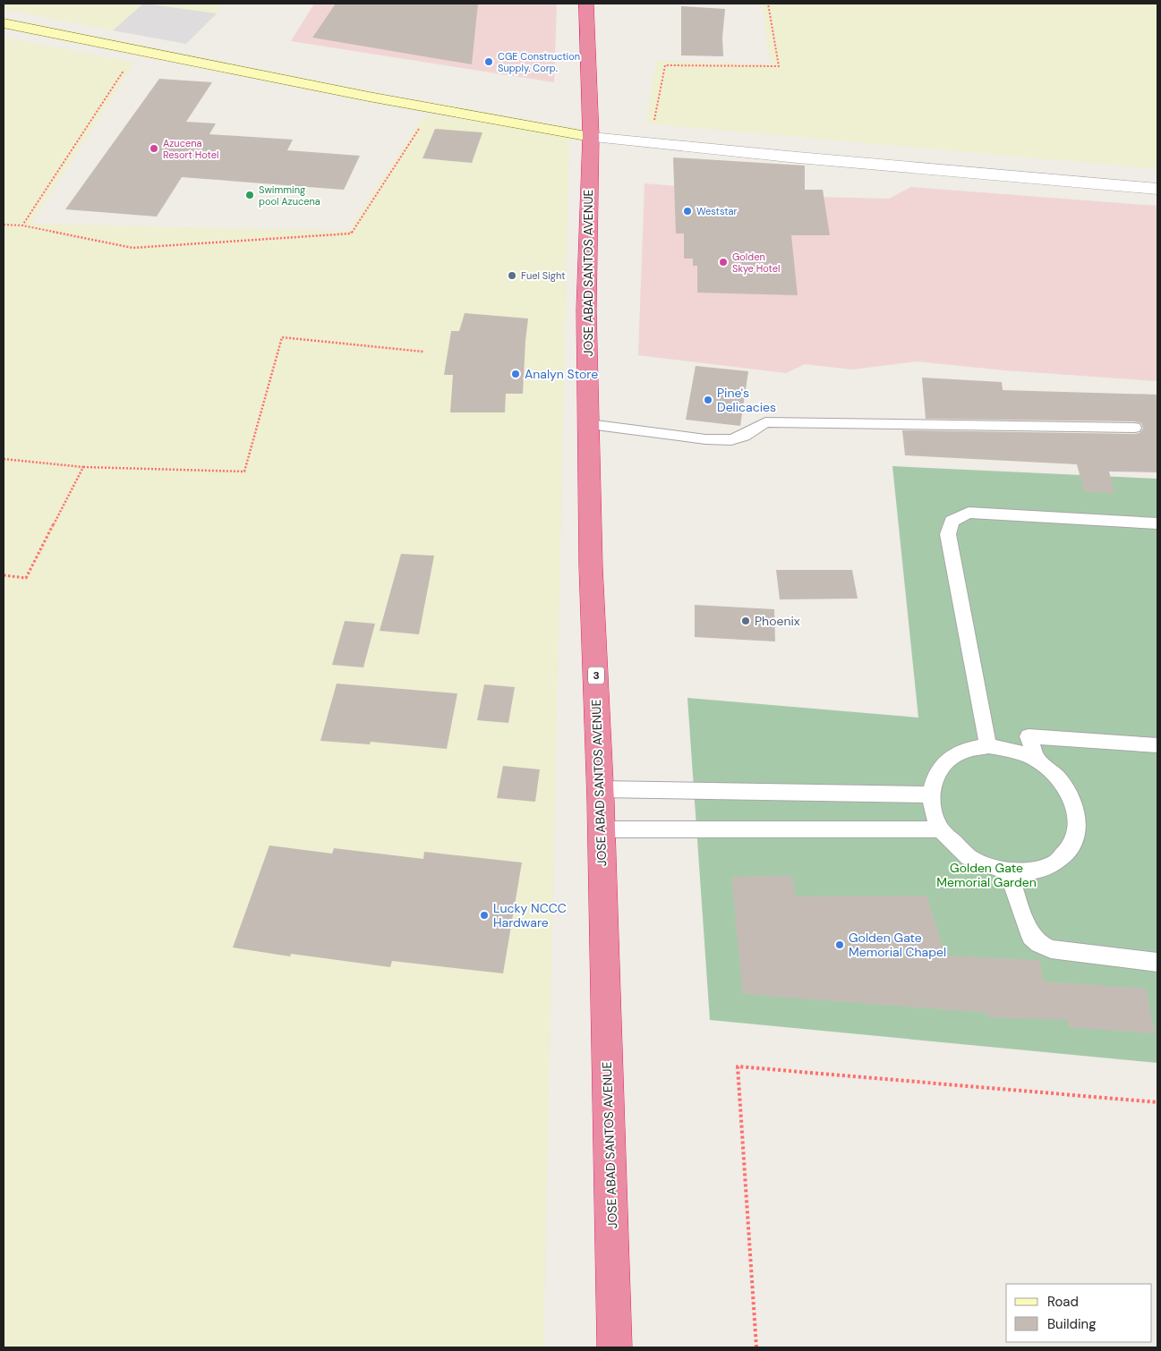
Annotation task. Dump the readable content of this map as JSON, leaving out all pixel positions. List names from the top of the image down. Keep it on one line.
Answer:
{"streets":{"highway":["JOSE ABAD SANTOS AVENUE","3"]},"parks":["Golden Gate Memorial Garden"],"places":["CGE Construction Supply. Corp.","Azucena Resort Hotel","Swimming pool Azucena","Weststar","Golden Skye Hotel","Fuel Sight","Analyn Store","Pine's Delicacies","Phoenix","Lucky NCCC Hardware","Golden Gate Memorial Chapel"],"legend":["Road","Building"]}
